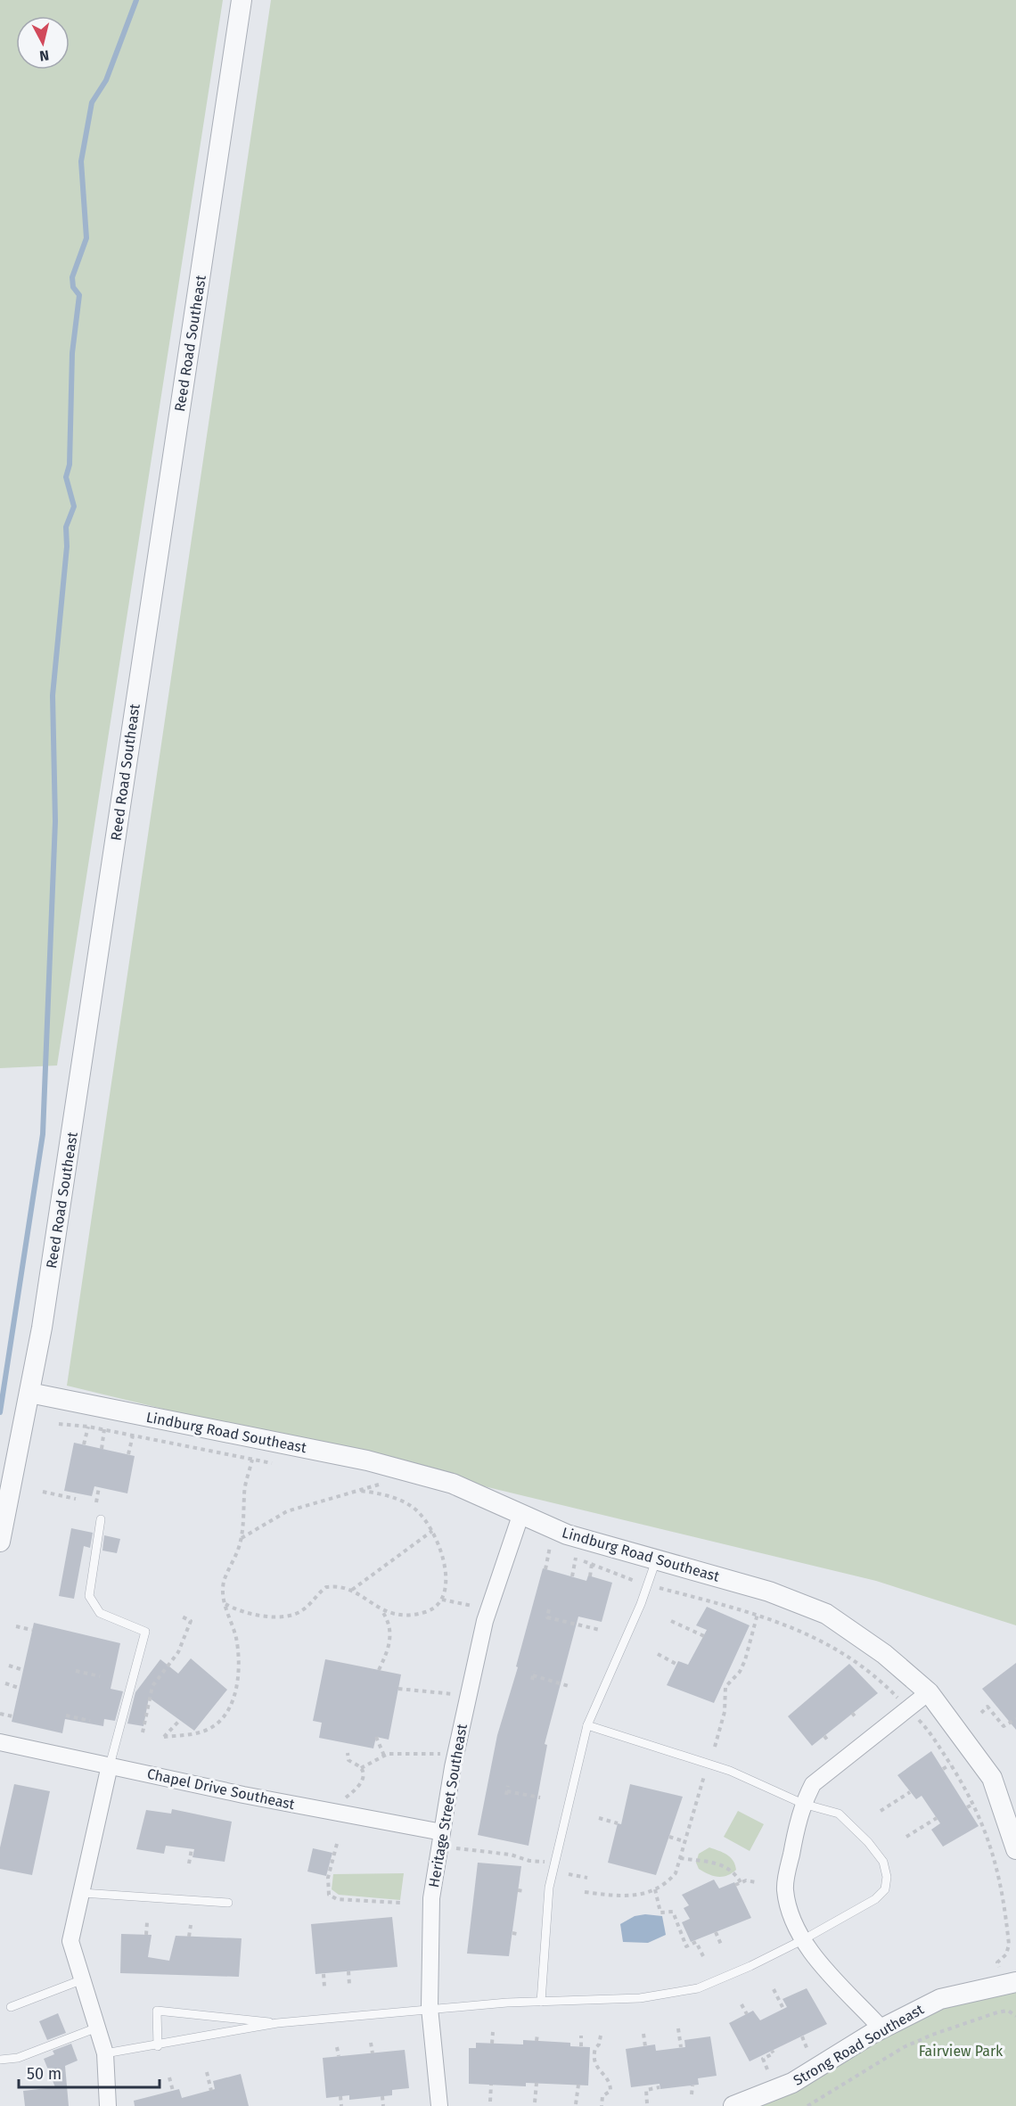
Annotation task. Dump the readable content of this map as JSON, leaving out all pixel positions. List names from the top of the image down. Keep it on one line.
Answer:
{"streets":{"street":["Reed Road Southeast","Lindburg Road Southeast","Chapel Drive Southeast","Heritage Street Southeast","Strong Road Southeast"]},"crossings":[["Reed Road Southeast","Lindburg Road Southeast"],["Lindburg Road Southeast","Heritage Street Southeast"],["Chapel Drive Southeast","Heritage Street Southeast"]],"parks":["Fairview Park"],"scale_bar":"50 m","north":"bottom"}
